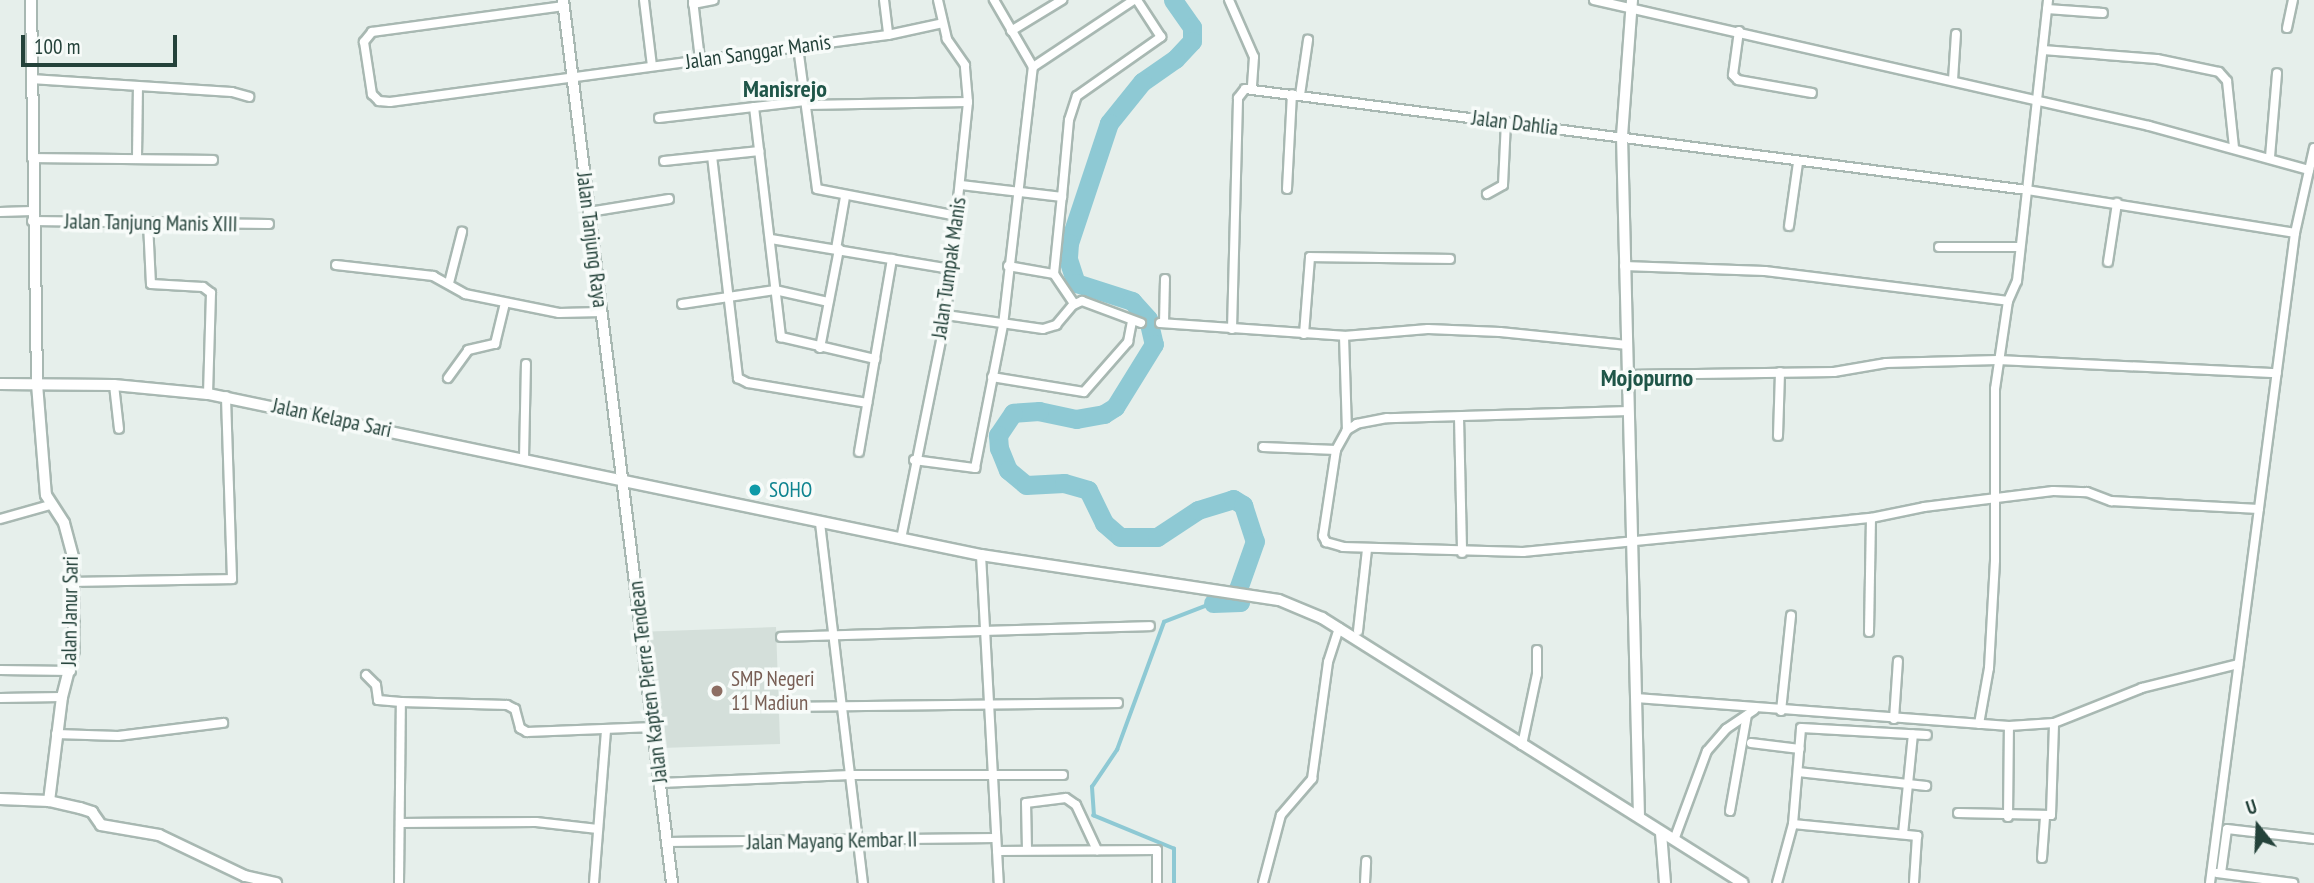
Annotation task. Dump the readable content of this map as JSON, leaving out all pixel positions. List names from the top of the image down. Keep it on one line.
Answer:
{"streets":{"main road":["Jalan Tanjung Raya","Jalan Kapten Pierre Tendean"],"street":["Jalan Sanggar Manis","Jalan Dahlia","Jalan Tanjung Manis XIII","Jalan Tumpak Manis","Jalan Kelapa Sari","Jalan Janur Sari","Jalan Mayang Kembar II"]},"crossings":[["Jalan Sanggar Manis","Jalan Tanjung Raya"],["Jalan Sanggar Manis","Jalan Tumpak Manis"],["Jalan Tanjung Raya","Jalan Kelapa Sari"],["Jalan Tanjung Raya","Jalan Kapten Pierre Tendean"],["Jalan Kelapa Sari","Jalan Janur Sari"],["Jalan Kelapa Sari","Jalan Kapten Pierre Tendean"],["Jalan Kapten Pierre Tendean","Jalan Mayang Kembar II"]],"districts":["Manisrejo","Mojopurno"],"places":["SOHO","SMP Negeri 11 Madiun"],"scale_bar":"100 m","north":"top"}
